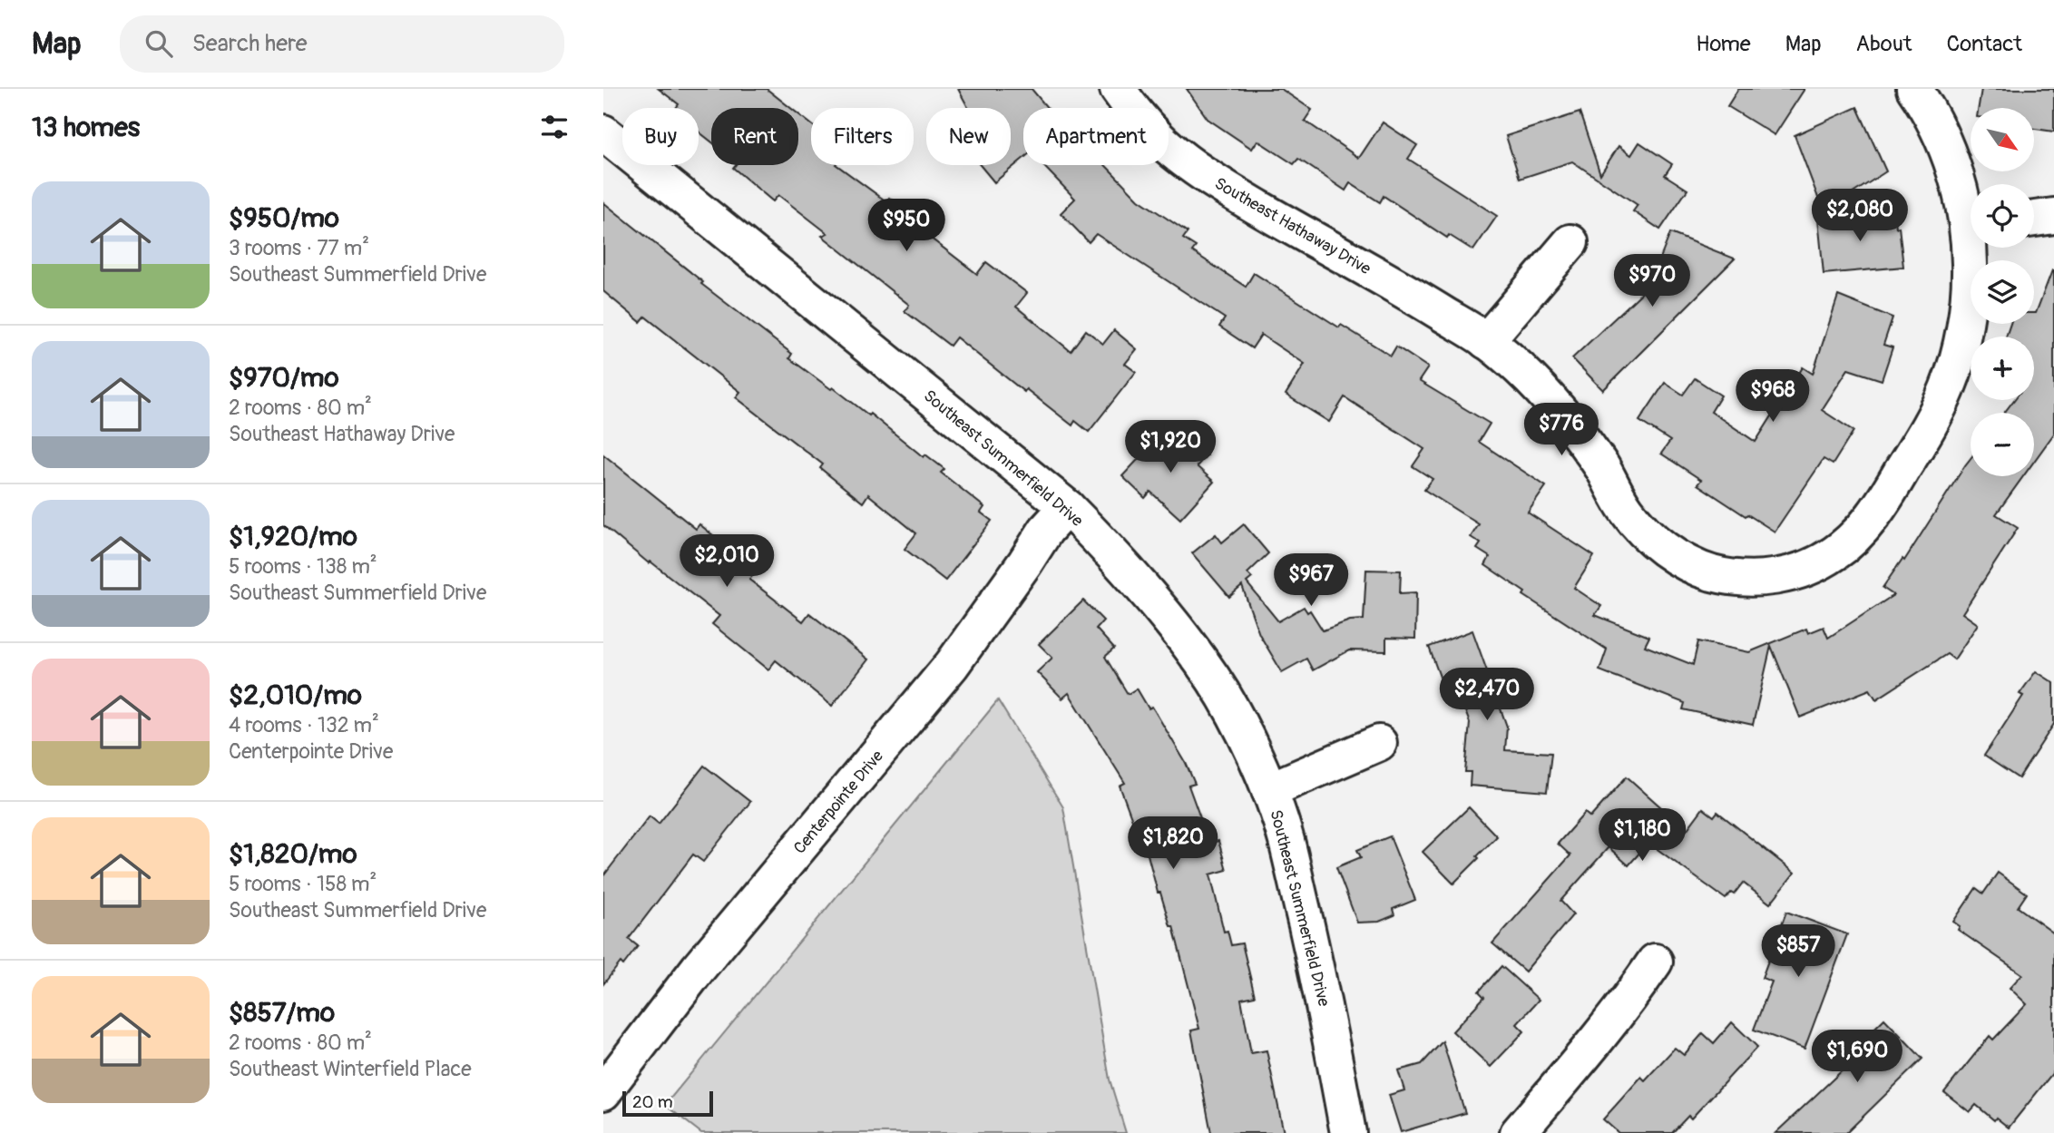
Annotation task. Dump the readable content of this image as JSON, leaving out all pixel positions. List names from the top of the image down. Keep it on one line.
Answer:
{"streets":{"street":["Southeast Hathaway Drive","Southeast Summerfield Drive","Centerpointe Drive"]},"crossings":[["Southeast Summerfield Drive","Centerpointe Drive"]],"scale_bar":"20 m","north":"bottom right","page":{"header":"Map","search":"Search here","nav":["Home","Map","About","Contact"],"heading":"13 homes","map_buttons":["+","−"],"chip":["Buy","Rent","Filters","New","Apartment"],"list":[{"name":"$950/mo","note":"3 rooms · 77 m² · Southeast Summerfield Drive"},{"name":"$970/mo","note":"2 rooms · 80 m² · Southeast Hathaway Drive"},{"name":"$1,920/mo","note":"5 rooms · 138 m² · Southeast Summerfield Drive"},{"name":"$2,010/mo","note":"4 rooms · 132 m² · Centerpointe Drive"},{"name":"$1,820/mo","note":"5 rooms · 158 m² · Southeast Summerfield Drive"},{"name":"$857/mo","note":"2 rooms · 80 m² · Southeast Winterfield Place"}],"price":["$2,080","$950","$970","$968","$776","$1,920","$2,010","$967","$2,470","$1,180","$1,820","$857","$1,690"],"scale":"20 m"}}
